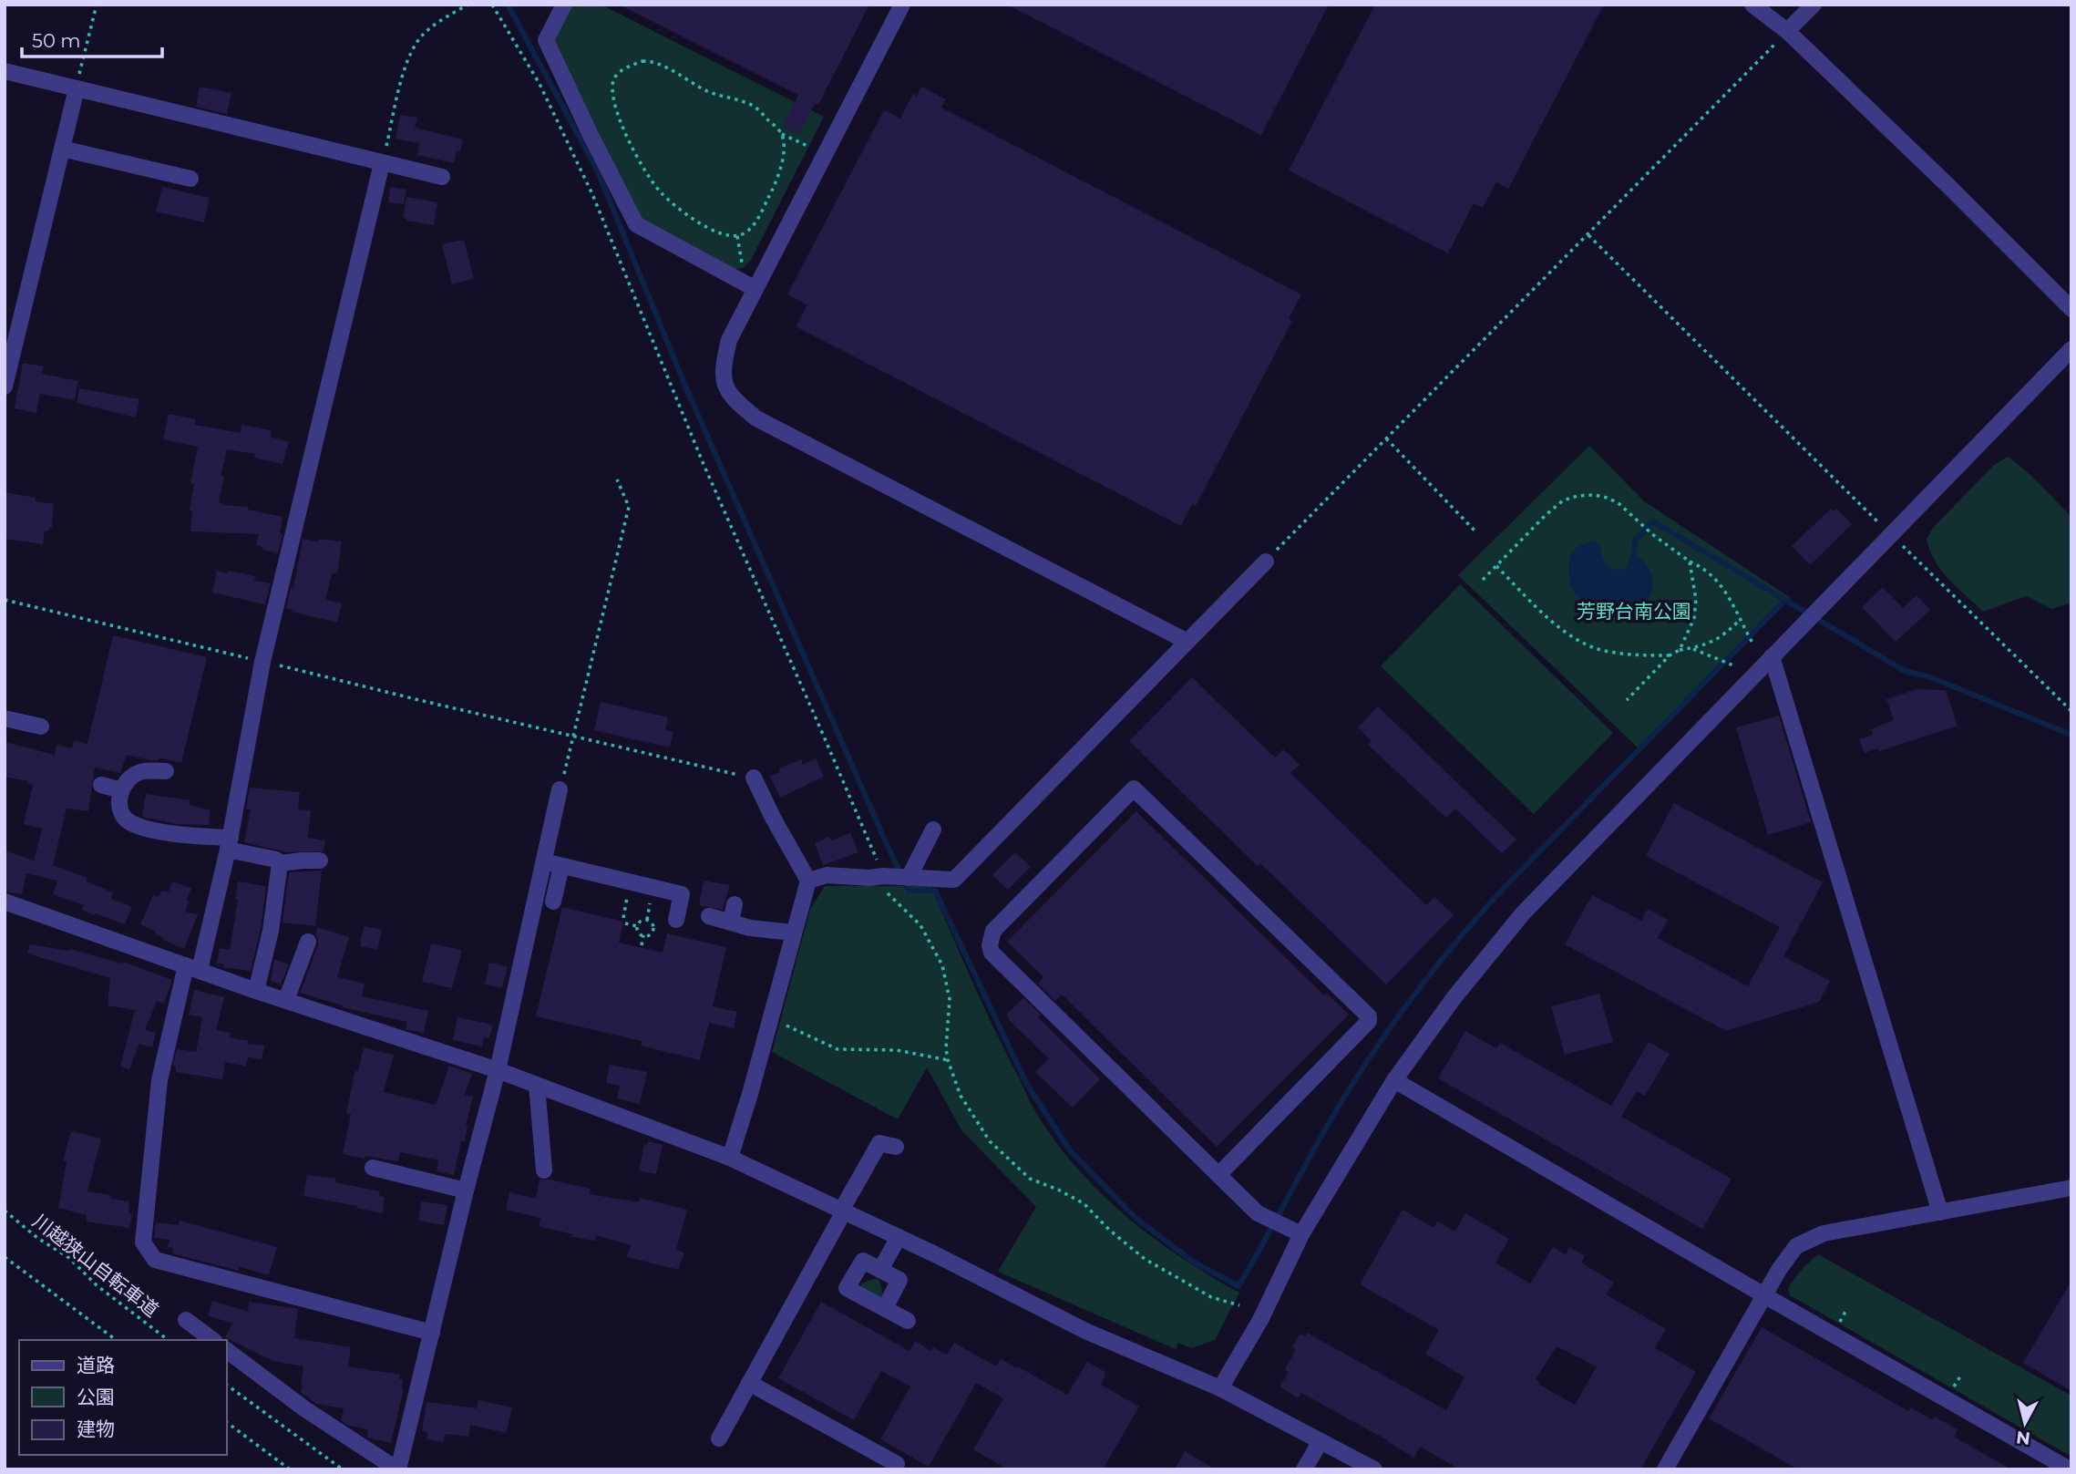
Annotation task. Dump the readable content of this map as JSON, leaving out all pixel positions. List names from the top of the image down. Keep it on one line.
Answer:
{"streets":{"path":["川越狭山自転車道"]},"parks":["芳野台南公園"],"legend":["道路","公園","建物"],"scale_bar":"50 m","north":"bottom"}
